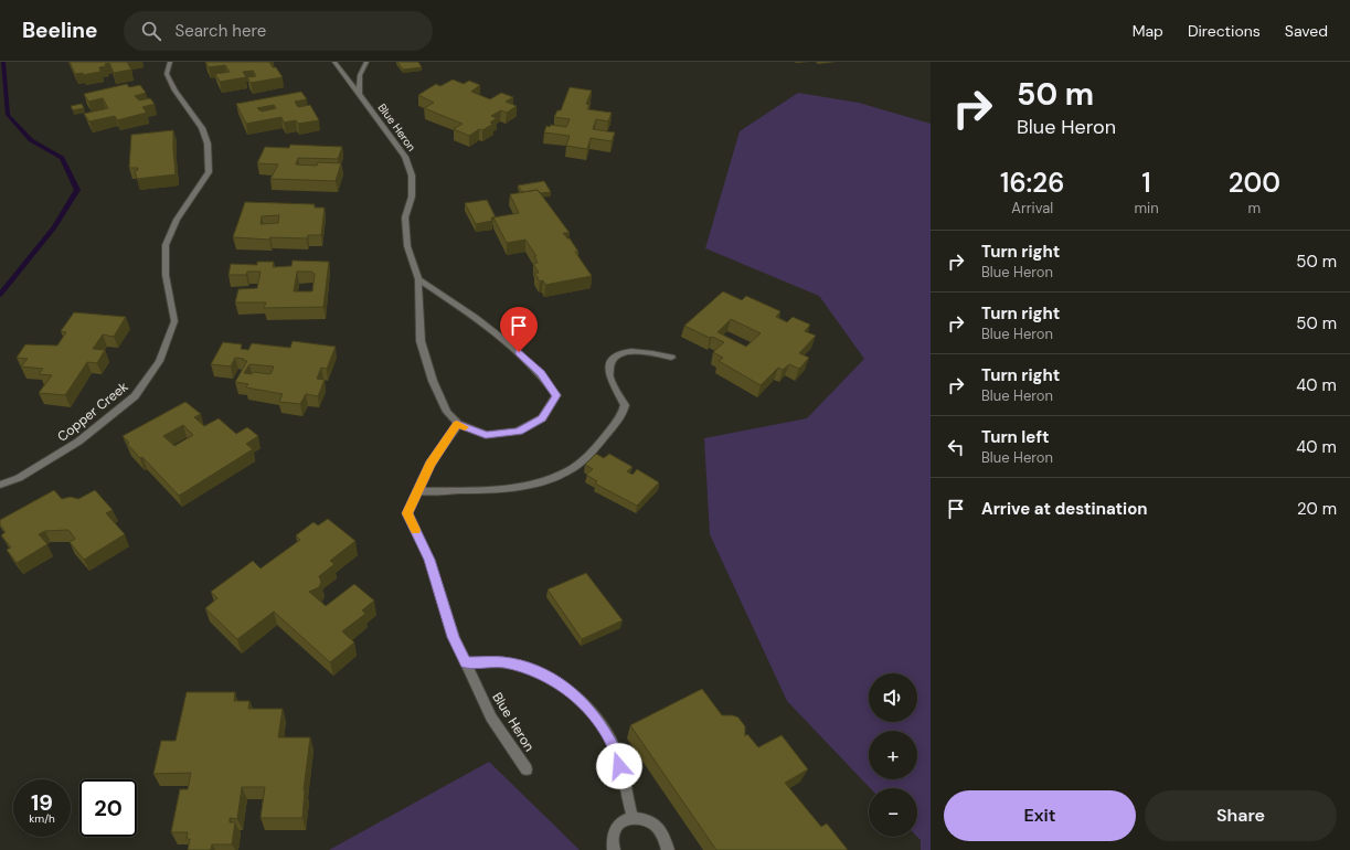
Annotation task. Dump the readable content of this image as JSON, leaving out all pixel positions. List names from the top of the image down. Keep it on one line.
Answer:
{"streets":{"street":["Blue Heron","Copper Creek"]},"page":{"header":"Beeline","search":"Search here","nav":["Map","Directions","Saved"],"turn":["50 m","Blue Heron"],"eta":["16:26","Arrival","1","min","200","m"],"list":[{"name":"Turn right","note":"Blue Heron","value":"50 m"},{"name":"Turn right","note":"Blue Heron","value":"50 m"},{"name":"Turn right","note":"Blue Heron","value":"40 m"},{"name":"Turn left","note":"Blue Heron","value":"40 m"},{"name":"Arrive at destination","value":"20 m"}],"map_buttons":["+","−"],"speed":"19 km/h","limit":"20","buttons":["Exit","Share"]}}
